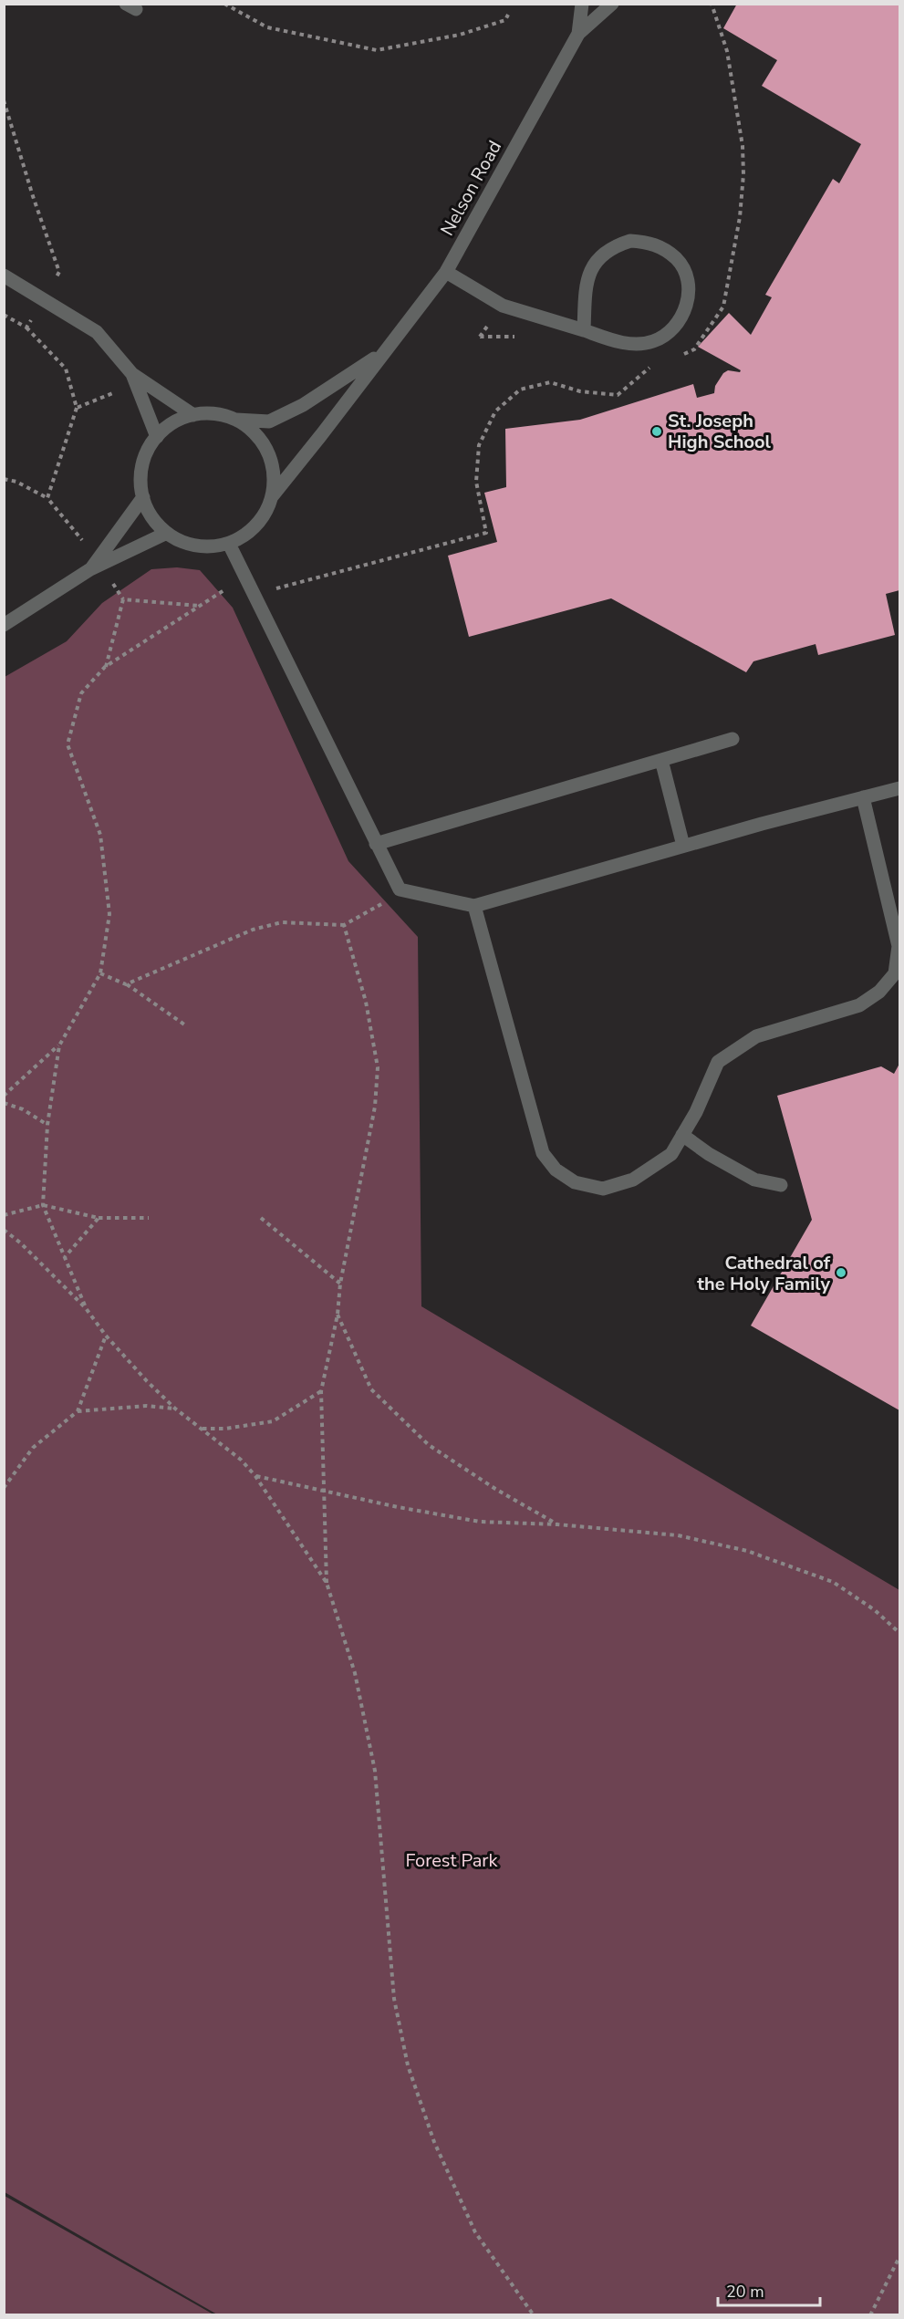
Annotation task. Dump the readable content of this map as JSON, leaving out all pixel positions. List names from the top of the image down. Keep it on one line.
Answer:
{"streets":{"street":["Nelson Road"]},"parks":["Forest Park"],"places":["St. Joseph High School","Cathedral of the Holy Family"],"scale_bar":"20 m"}
